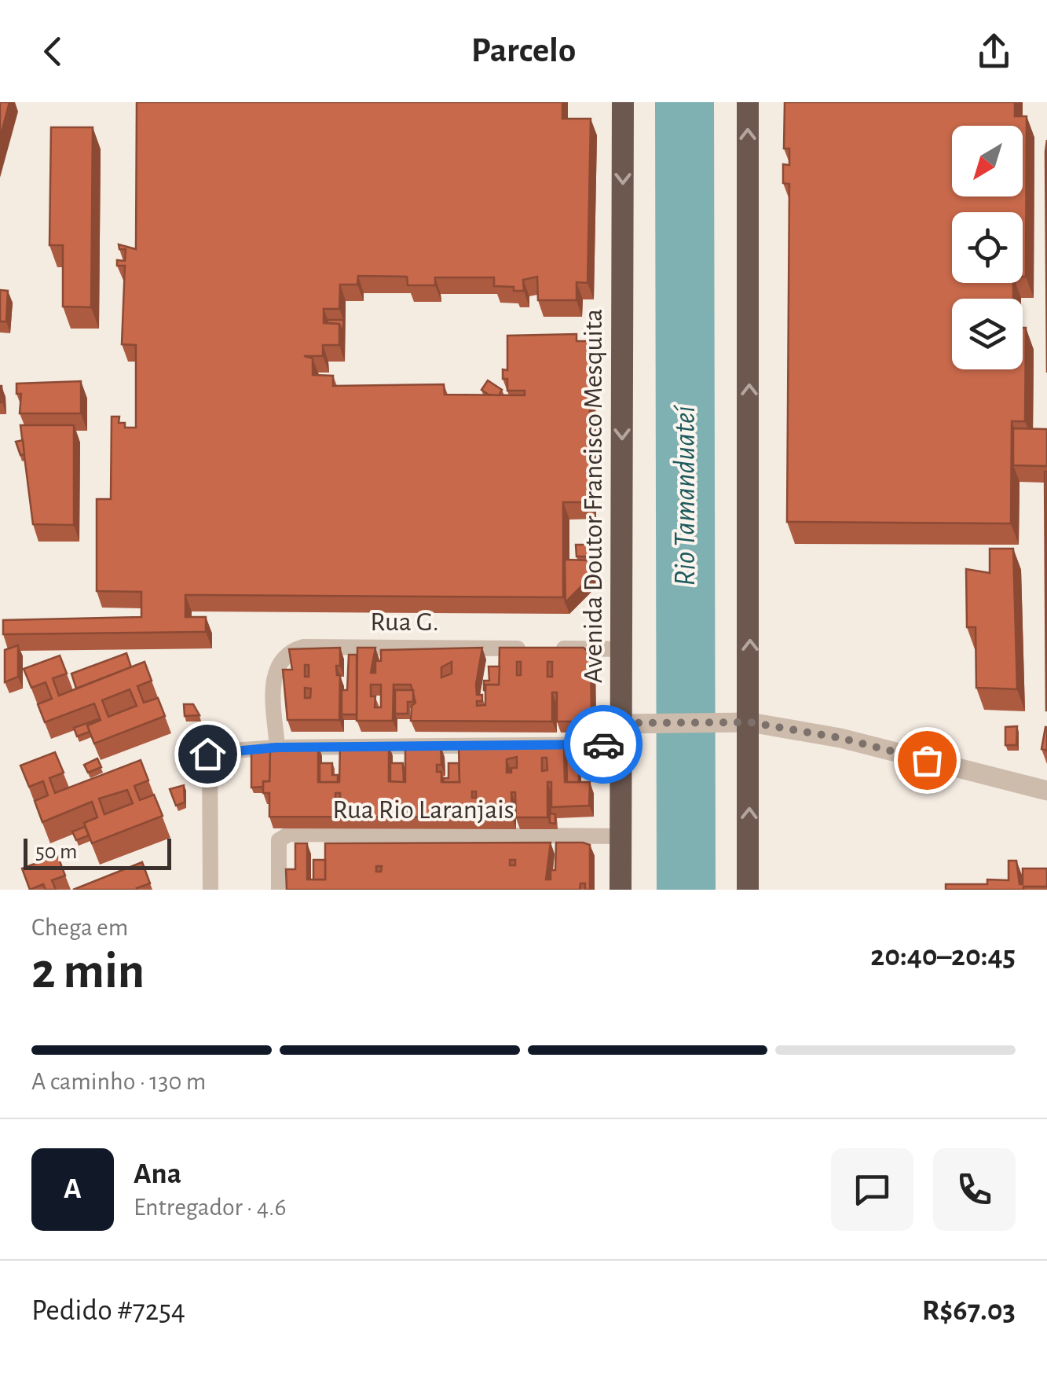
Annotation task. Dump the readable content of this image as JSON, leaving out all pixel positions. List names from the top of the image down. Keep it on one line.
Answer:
{"streets":{"highway":["Avenida Doutor Francisco Mesquita"],"street":["Rua G.","Rua Rio Laranjais"]},"crossings":[["Avenida Doutor Francisco Mesquita","Rua G."],["Avenida Doutor Francisco Mesquita","Rua Rio Laranjais"]],"water":["Rio Tamanduateí"],"scale_bar":"50 m","north":"bottom left","page":{"header":"Parcelo","scale":"50 m","heading":["2 min","Chega em","20:40–20:45"],"panel":["Ana","Entregador · 4.6","Pedido #7254","R$67.03"],"bar":"A caminho · 130 m","round":"A"}}
